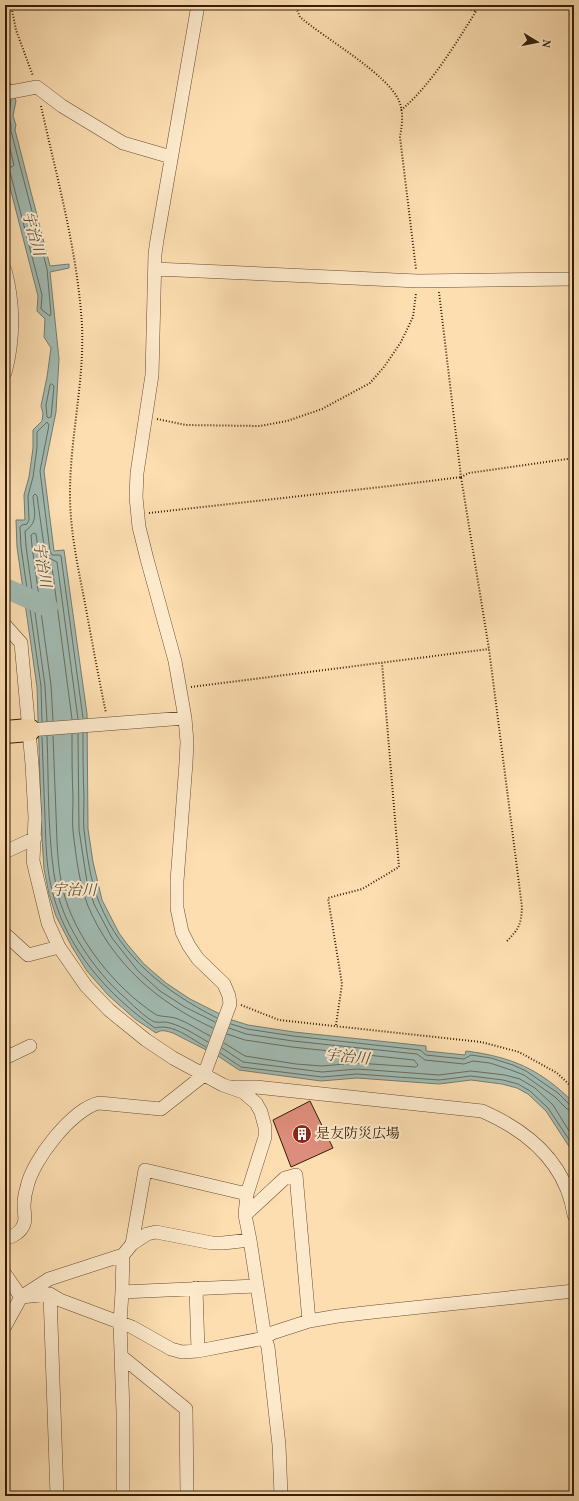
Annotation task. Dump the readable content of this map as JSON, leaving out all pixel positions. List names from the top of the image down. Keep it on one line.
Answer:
{"water":["宇治川"],"places":{"building":["是友防災広場"]},"north":"right"}
